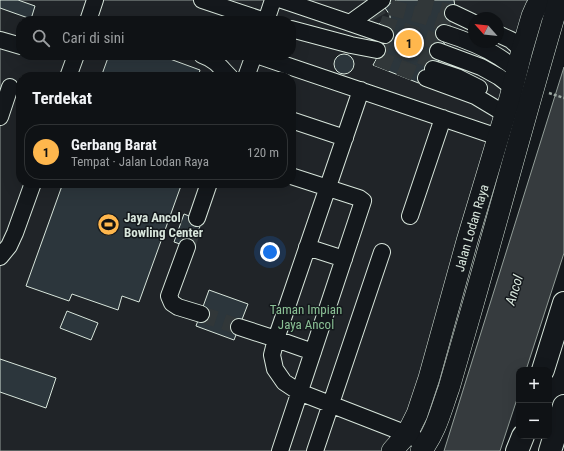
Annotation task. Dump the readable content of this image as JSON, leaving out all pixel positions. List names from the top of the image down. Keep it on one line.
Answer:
{"streets":{"main road":["Jalan Lodan Raya"]},"water":["Ancol"],"parks":["Taman Impian Jaya Ancol"],"places":{"sports":["Jaya Ancol Bowling Center"]},"north":"top left","page":{"search":"Cari di sini","pins":"1","heading":"Terdekat","list":[{"mark":"1","name":"Gerbang Barat","note":"Tempat · Jalan Lodan Raya","value":"120 m"}],"map_buttons":["+","−"]}}
